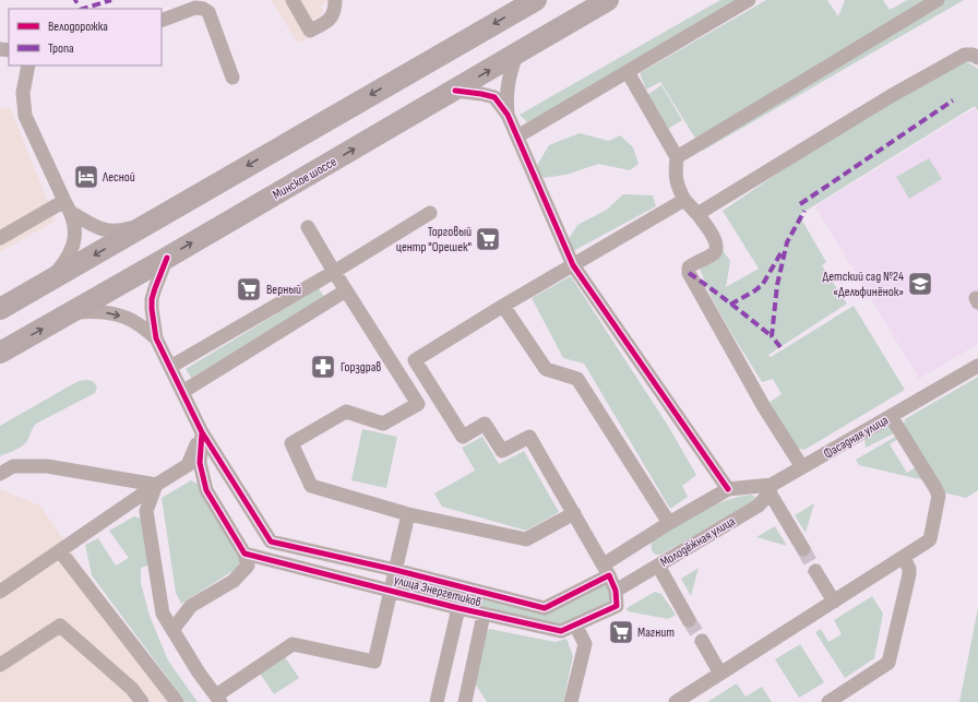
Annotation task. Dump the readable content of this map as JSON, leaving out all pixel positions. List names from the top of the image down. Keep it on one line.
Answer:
{"streets":{"highway":["Минское шоссе"],"street":["Фасадная улица","Молодёжная улица","улица Энергетиков"]},"crossings":[["Фасадная улица","Молодёжная улица"],["Молодёжная улица","улица Энергетиков"]],"places":{"hotel":["Лесной"],"supermarket":["Торговый центр \"Орешек\"","Верный","Магнит"],"school or university":["Детский сад №24 «Дельфинёнок»"],"pharmacy":["Горздрав"]},"legend":["Велодорожка","Тропа"]}
